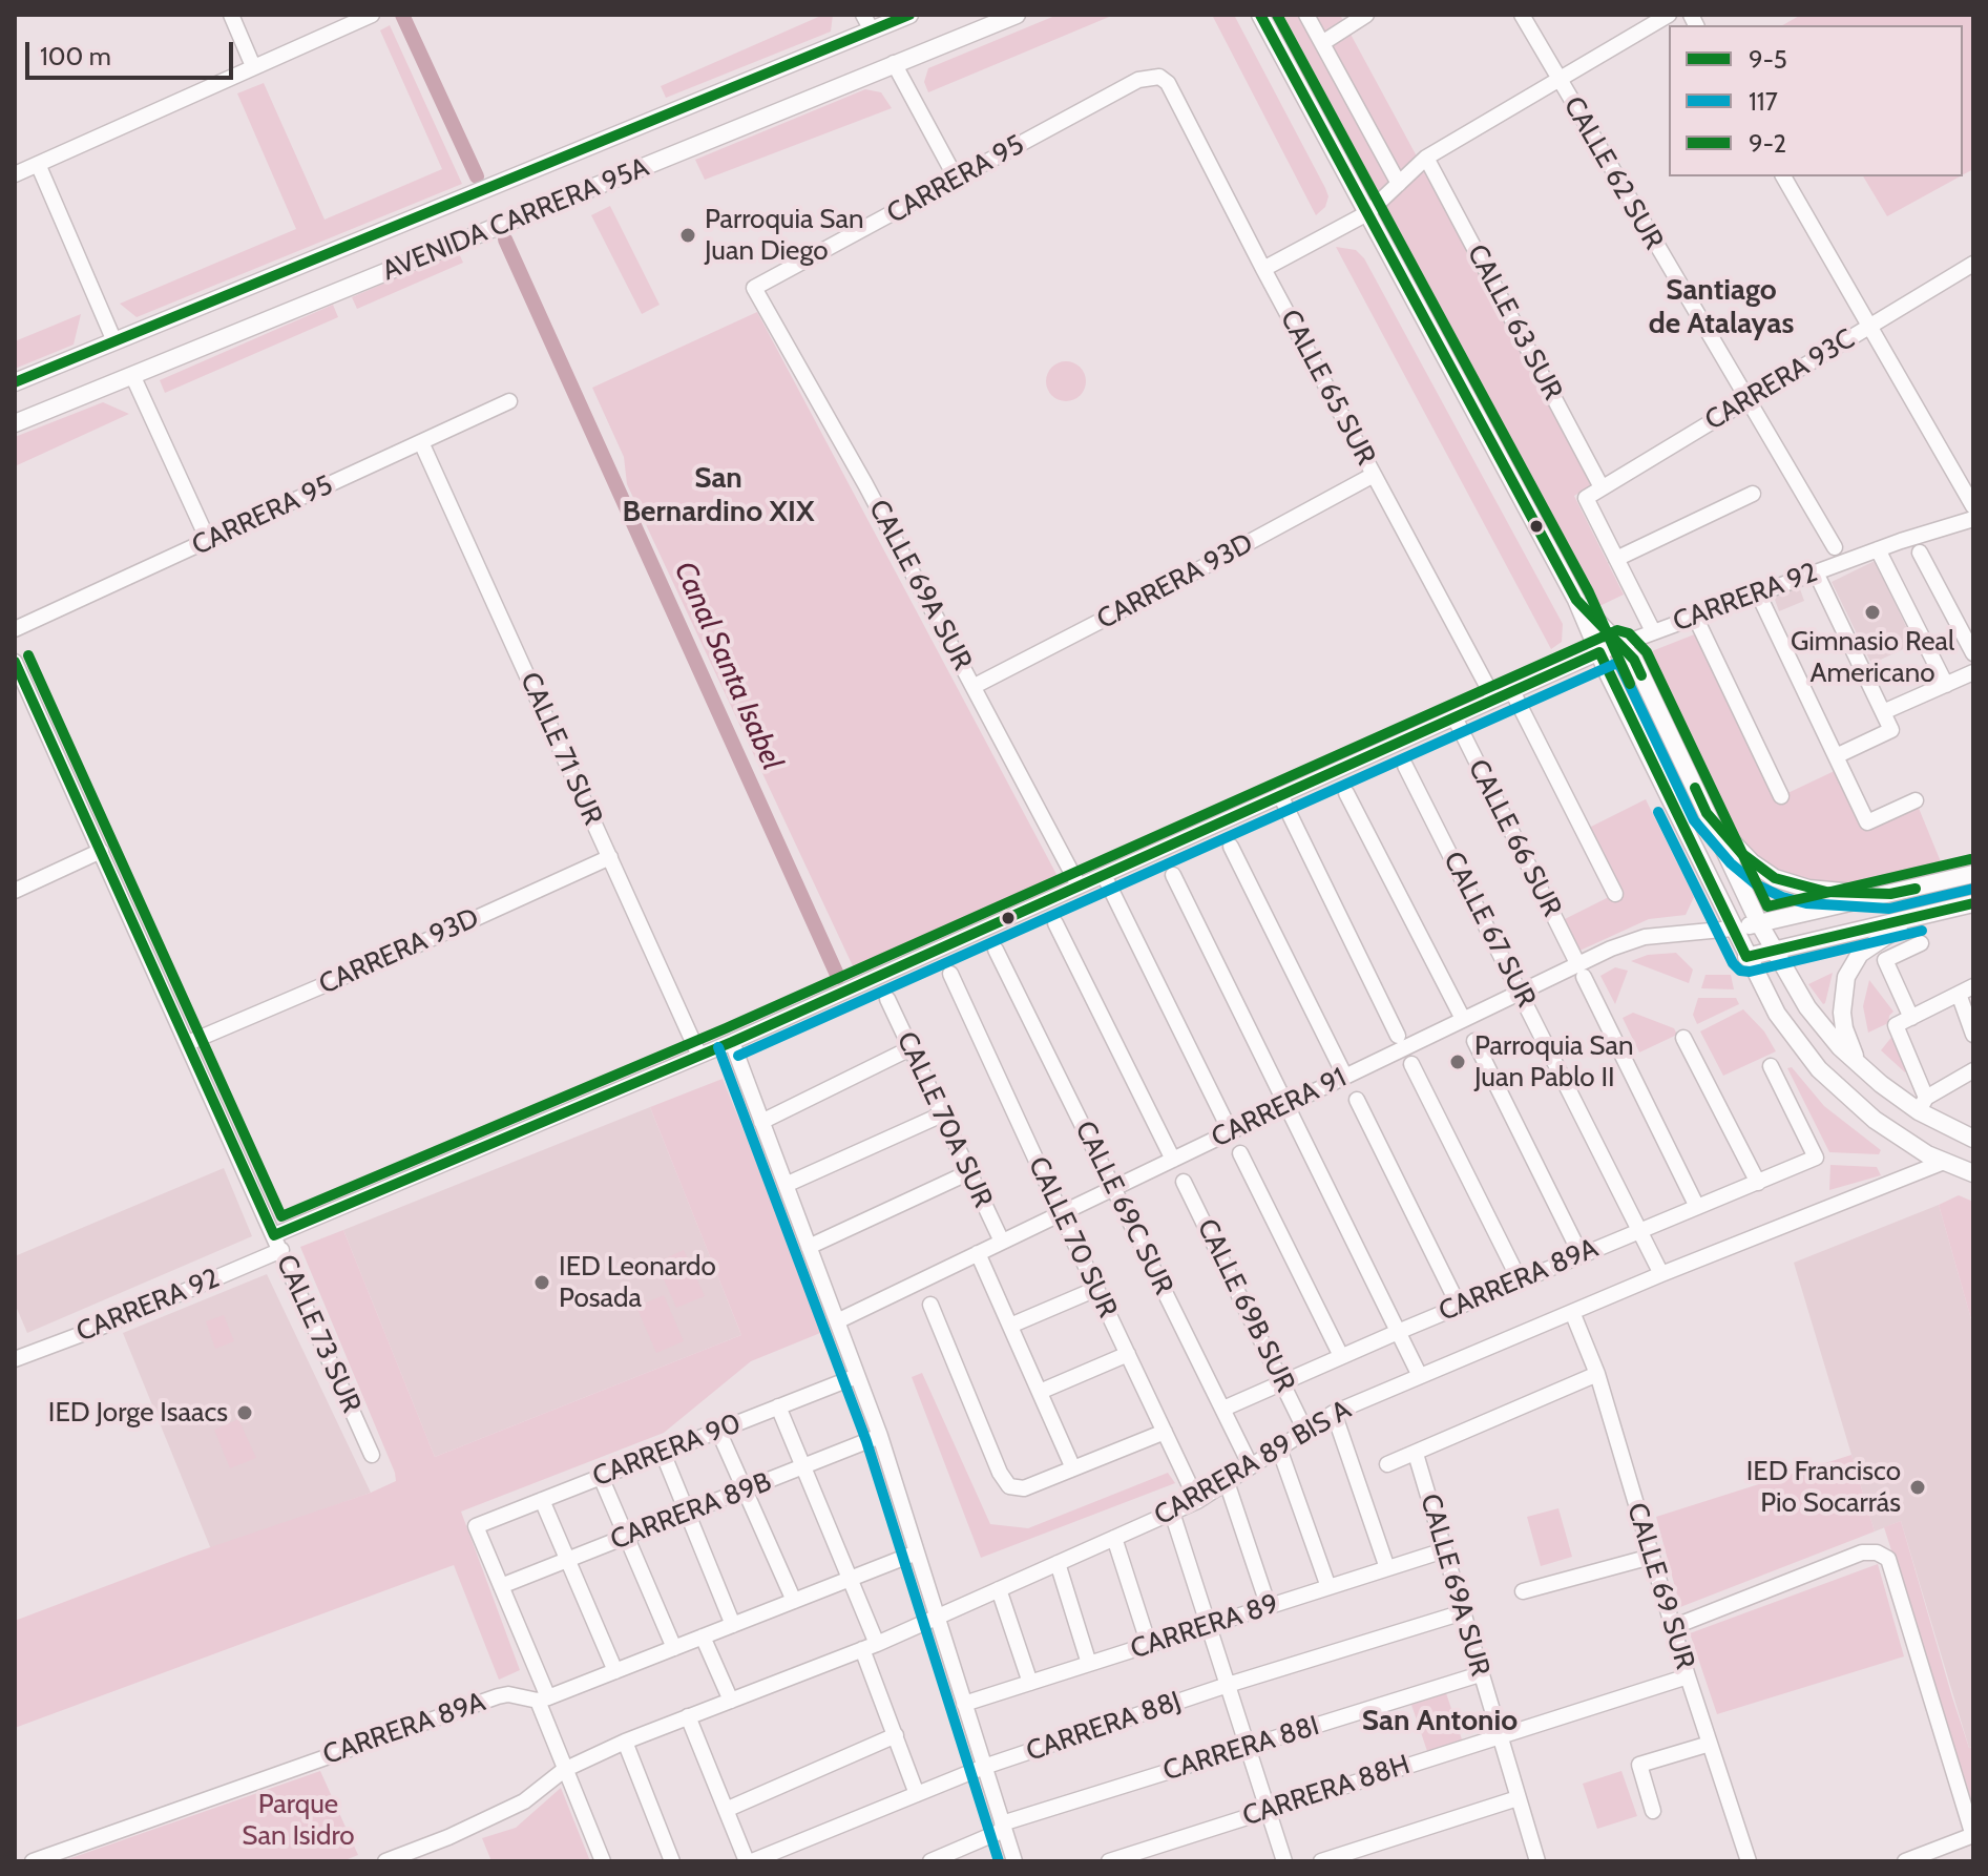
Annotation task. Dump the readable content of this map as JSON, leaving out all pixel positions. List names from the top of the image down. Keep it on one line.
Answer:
{"streets":{"main road":["AVENIDA CARRERA 95A"],"street":["CALLE 62 SUR","CARRERA 95","CALLE 63 SUR","CARRERA 93C","CALLE 65 SUR","CARRERA 93D","CALLE 69A SUR","CARRERA 92","CALLE 71 SUR","CALLE 66 SUR","CALLE 67 SUR","CARRERA 91","CALLE 70A SUR","CALLE 69C SUR","CALLE 70 SUR","CARRERA 89A","CALLE 69B SUR","CALLE 73 SUR","CARRERA 90","CARRERA 89 BIS A","CARRERA 89B","CALLE 69 SUR","CARRERA 89","CARRERA 88J","CARRERA 88I","CARRERA 88H"]},"crossings":[["CALLE 62 SUR","CARRERA 93C"],["CARRERA 95","CALLE 65 SUR"],["CARRERA 95","CALLE 69A SUR"],["CARRERA 95","CALLE 71 SUR"],["CALLE 63 SUR","CARRERA 93C"],["CALLE 65 SUR","CARRERA 93D"],["CALLE 65 SUR","CARRERA 92"],["CARRERA 93D","CALLE 69A SUR"],["CARRERA 93D","CALLE 71 SUR"],["CARRERA 93D","CALLE 73 SUR"],["CALLE 69A SUR","CARRERA 92"],["CALLE 69A SUR","CARRERA 89"],["CALLE 69A SUR","CARRERA 88J"],["CALLE 69A SUR","CARRERA 88I"],["CALLE 69A SUR","CARRERA 88H"],["CARRERA 92","CALLE 71 SUR"],["CARRERA 92","CALLE 66 SUR"],["CARRERA 92","CALLE 73 SUR"],["CALLE 67 SUR","CARRERA 91"],["CALLE 67 SUR","CARRERA 89A"],["CALLE 67 SUR","CARRERA 89 BIS A"],["CARRERA 91","CALLE 70A SUR"],["CARRERA 91","CALLE 69C SUR"],["CARRERA 91","CALLE 70 SUR"],["CALLE 69C SUR","CARRERA 89A"],["CALLE 69C SUR","CARRERA 89 BIS A"],["CALLE 70 SUR","CARRERA 89 BIS A"],["CARRERA 89A","CALLE 69B SUR"],["CALLE 69B SUR","CARRERA 89 BIS A"],["CARRERA 90","CARRERA 89B"],["CARRERA 89 BIS A","CALLE 69 SUR"],["CALLE 69 SUR","CARRERA 88H"]],"districts":["Santiago de Atalayas","San Bernardino XIX","San Antonio"],"water":["Canal Santa Isabel"],"parks":["Parque San Isidro"],"places":["Parroquia San Juan Diego","Gimnasio Real Americano","Parroquia San Juan Pablo II","IED Leonardo Posada","IED Jorge Isaacs","IED Francisco Pio Socarrás"],"lines":["transit line 9-5","transit line 9-2","transit line 117"],"legend":["9-5","117","9-2"],"scale_bar":"100 m"}
